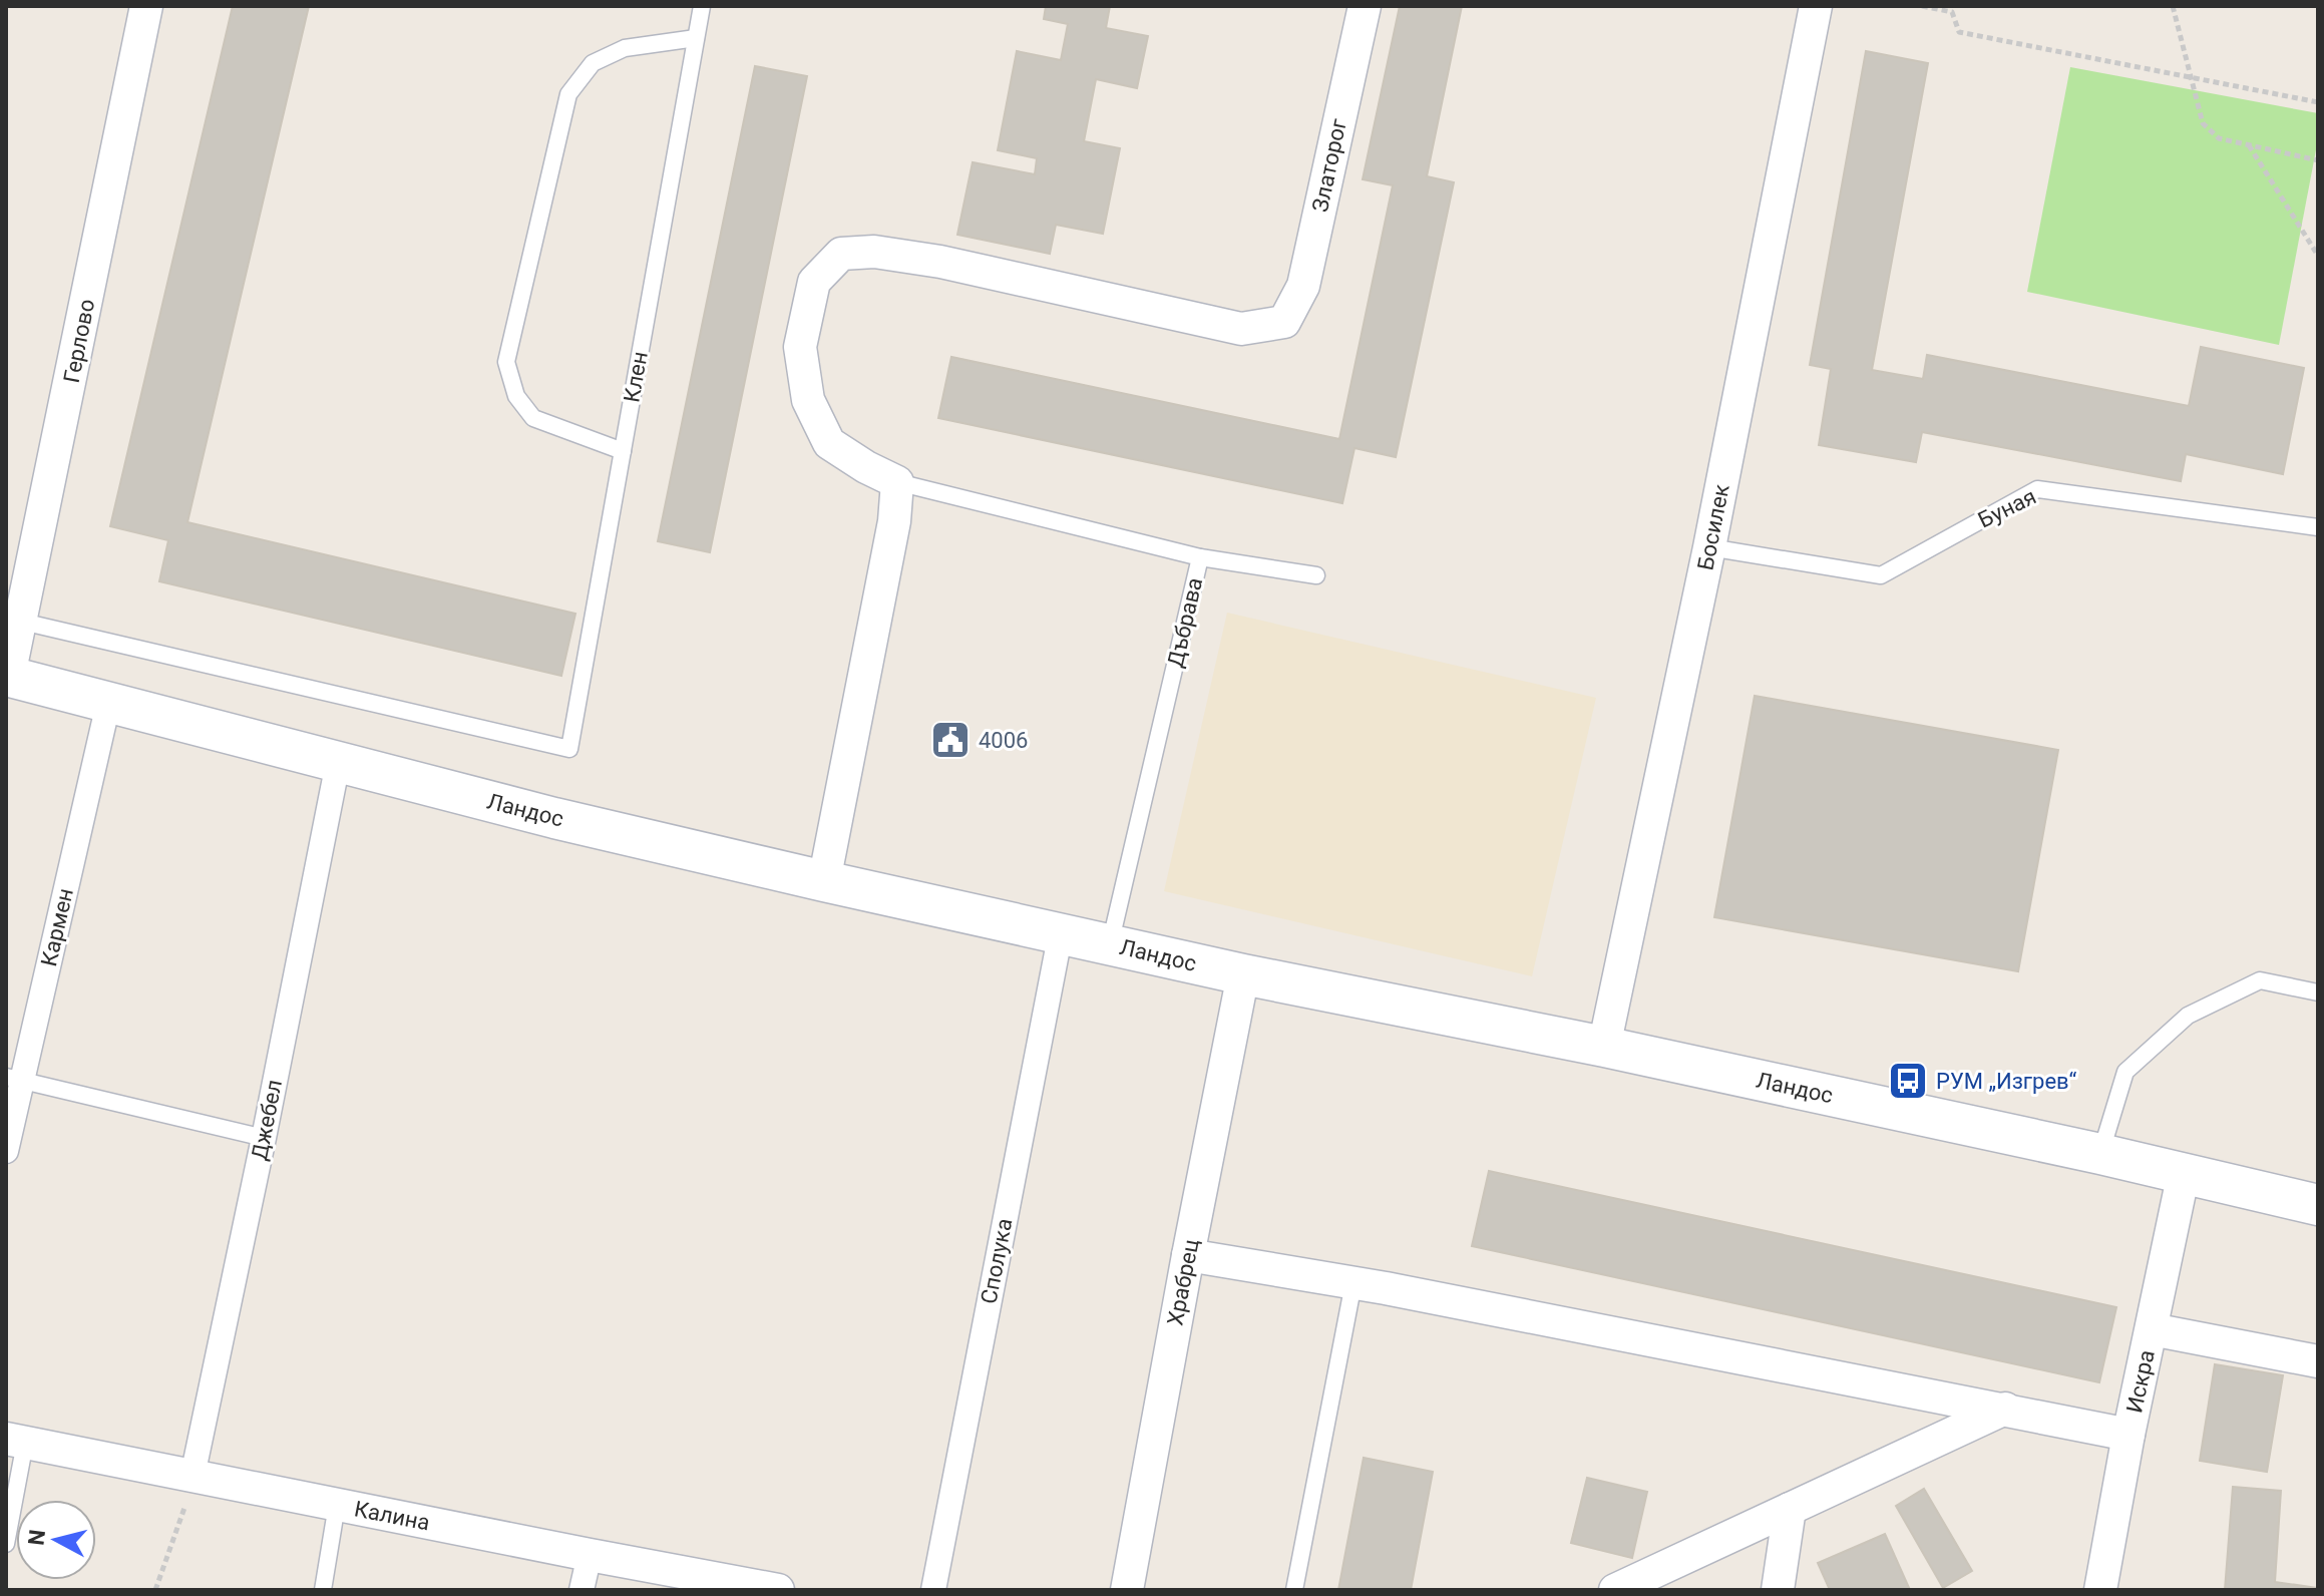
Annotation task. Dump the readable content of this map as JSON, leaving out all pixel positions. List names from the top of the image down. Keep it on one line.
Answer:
{"streets":{"street":["Златорог","Герлово","Босилек","Ландос","Кармен","Джебел","Сполука","Храбрец","Искра","Калина"],"lane":["Клен","Буная","Дъбрава"]},"crossings":[["Златорог","Дъбрава"],["Герлово","Клен"],["Герлово","Ландос"],["Буная","Босилек"],["Босилек","Ландос"],["Дъбрава","Ландос"],["Ландос","Кармен"],["Ландос","Джебел"],["Ландос","Сполука"],["Ландос","Храбрец"],["Ландос","Искра"],["Джебел","Калина"]],"places":{"public building":["4006"],"bus stop":["РУМ „Изгрев“"]},"north":"left"}
